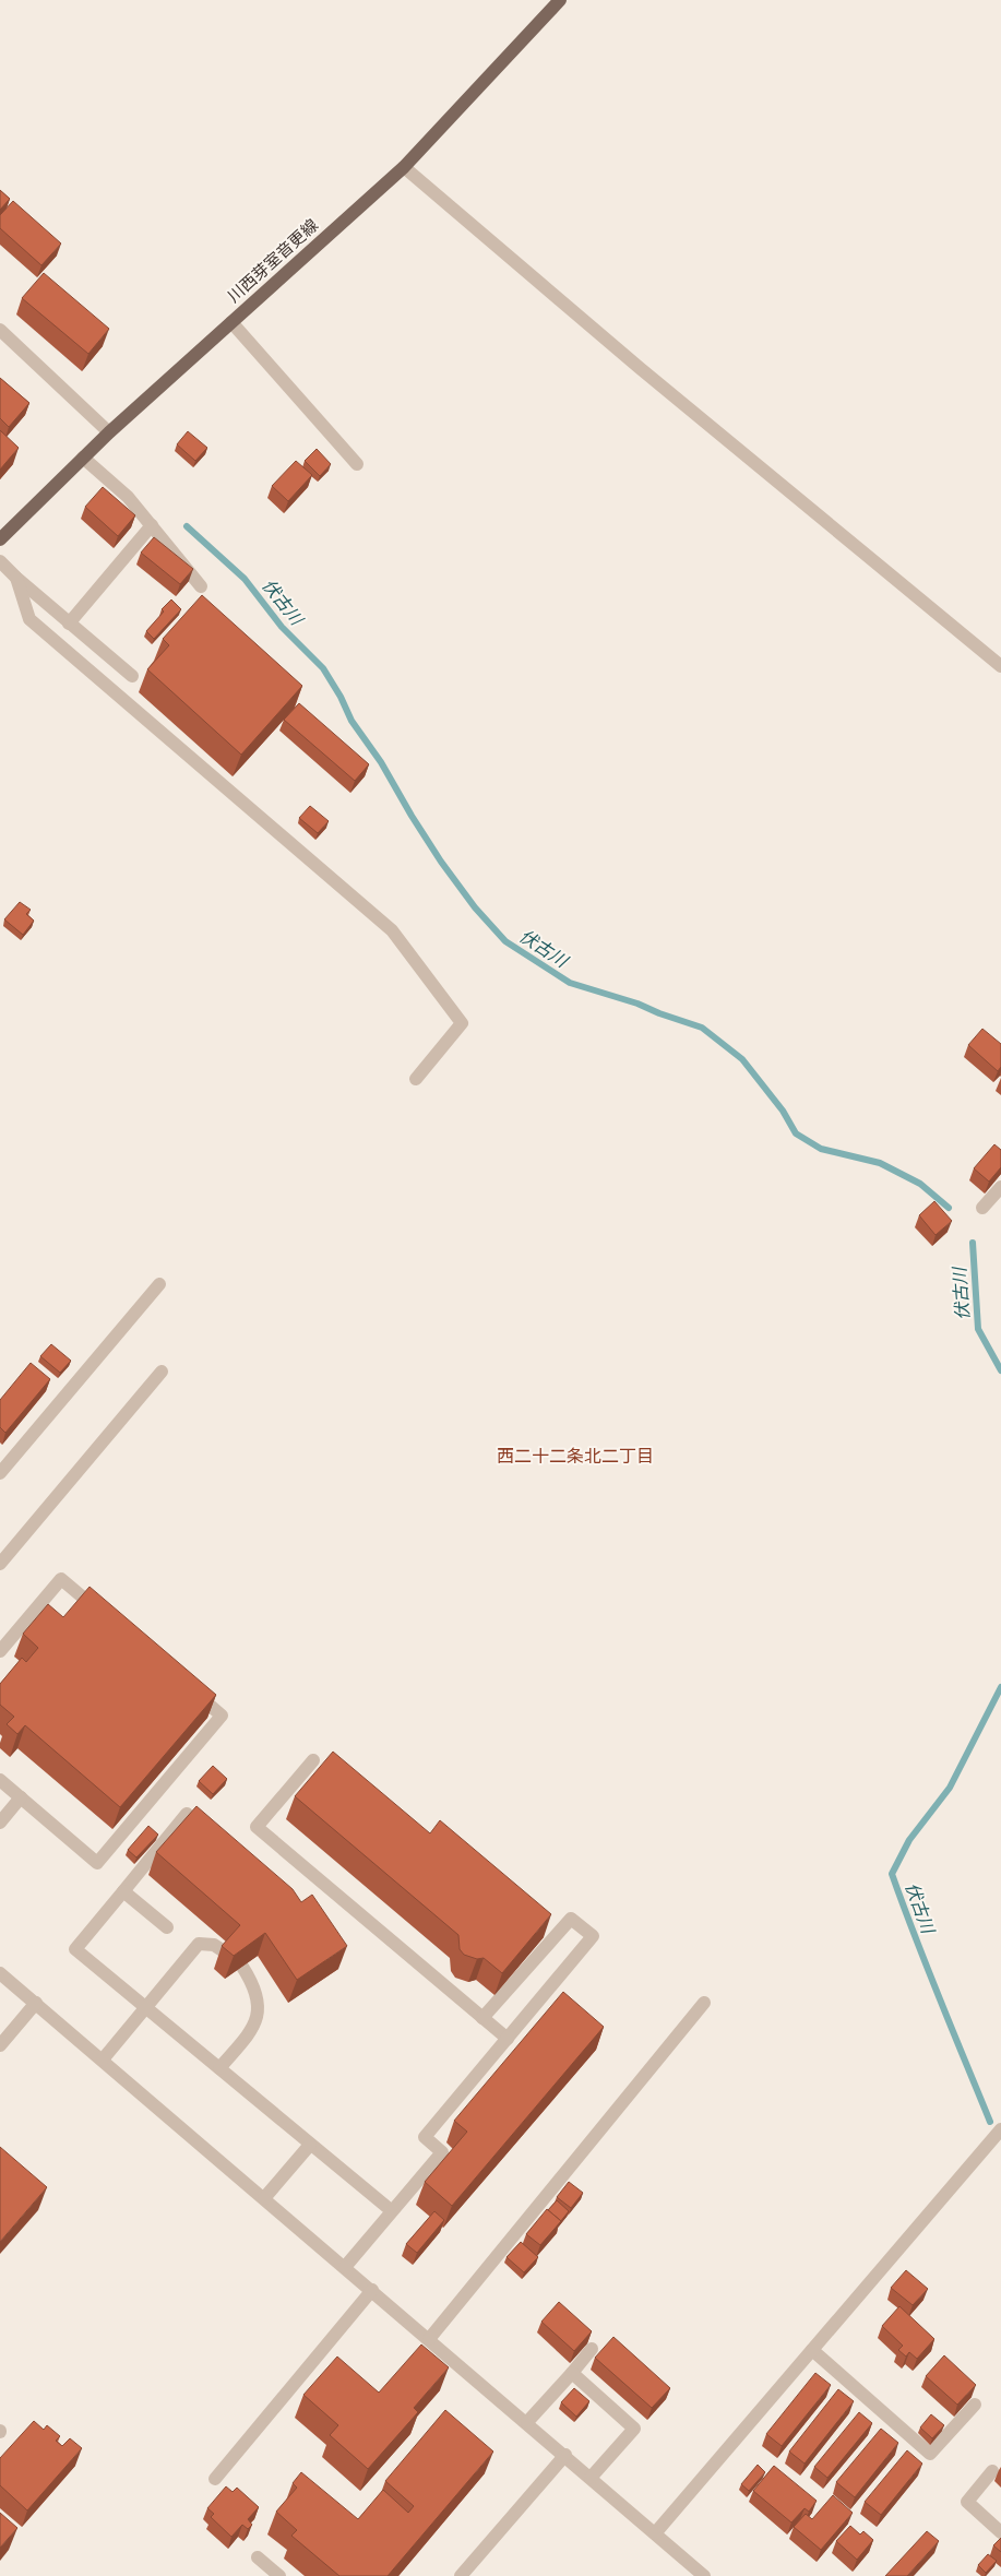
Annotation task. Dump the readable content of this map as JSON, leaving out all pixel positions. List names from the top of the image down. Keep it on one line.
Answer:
{"streets":{"main road":["川西芽室音更線"]},"districts":["西二十二条北二丁目"],"water":["伏古川"]}
